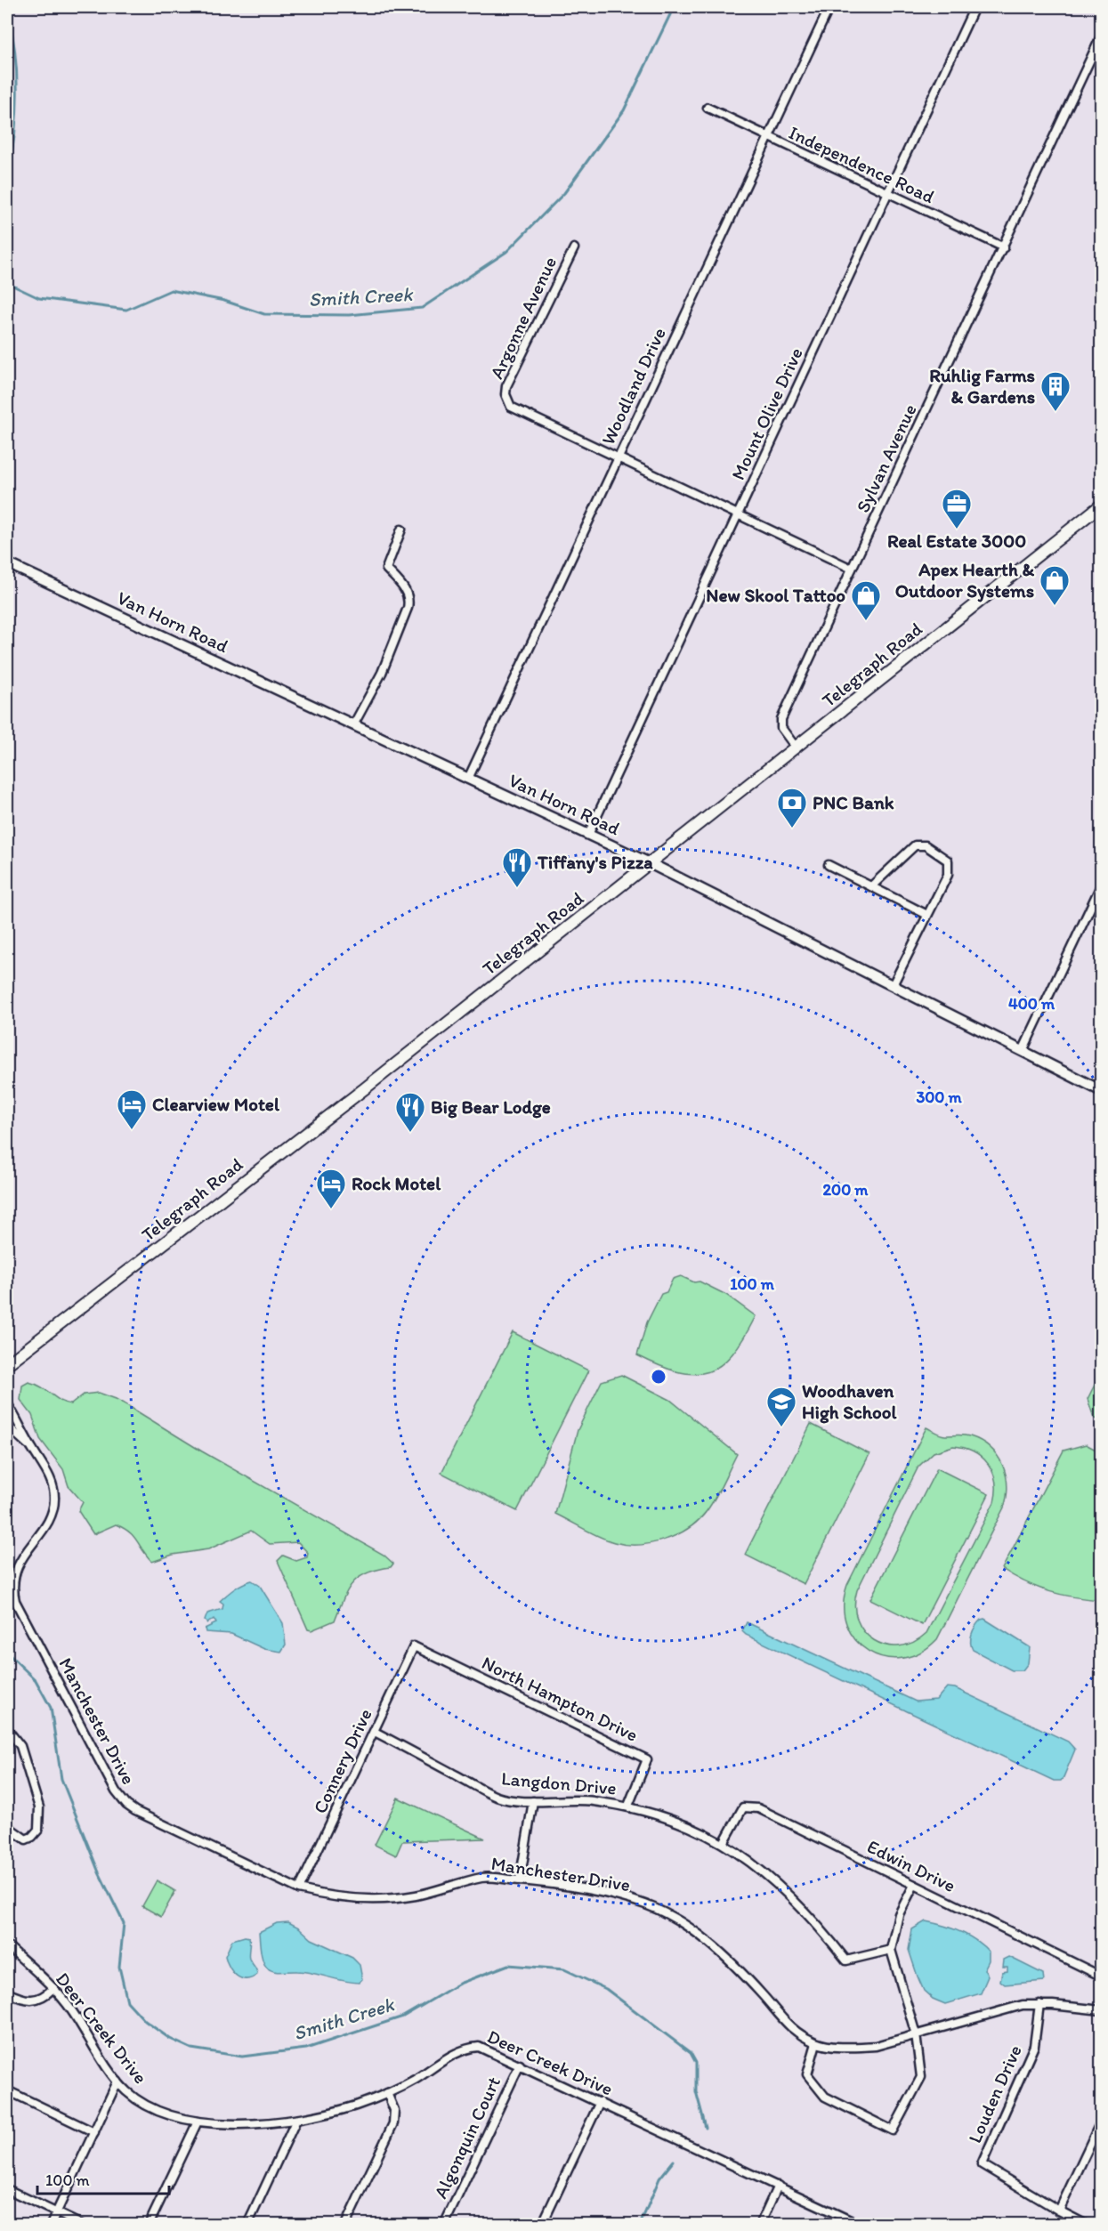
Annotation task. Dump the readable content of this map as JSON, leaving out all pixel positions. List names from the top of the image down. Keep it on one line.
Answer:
{"streets":{"main road":["Telegraph Road"],"street":["Independence Road","Argonne Avenue","Woodland Drive","Mount Olive Drive","Sylvan Avenue","Van Horn Road","North Hampton Drive","Manchester Drive","Connery Drive","Langdon Drive","Edwin Drive","Deer Creek Drive","Louden Drive","Algonquin Court"]},"crossings":[["Independence Road","Woodland Drive"],["Independence Road","Mount Olive Drive"],["Independence Road","Sylvan Avenue"],["Argonne Avenue","Woodland Drive"],["Woodland Drive","Van Horn Road"],["Mount Olive Drive","Van Horn Road"],["Sylvan Avenue","Telegraph Road"],["Van Horn Road","Telegraph Road"],["North Hampton Drive","Connery Drive"],["North Hampton Drive","Langdon Drive"],["Manchester Drive","Connery Drive"],["Manchester Drive","Louden Drive"],["Connery Drive","Langdon Drive"],["Langdon Drive","Edwin Drive"],["Deer Creek Drive","Algonquin Court"]],"water":["Smith Creek"],"places":{"building":["Ruhlig Farms & Gardens"],"office":["Real Estate 3000"],"shop":["Apex Hearth & Outdoor Systems","New Skool Tattoo"],"bank":["PNC Bank"],"restaurant":["Tiffany's Pizza","Big Bear Lodge"],"hotel":["Clearview Motel","Rock Motel"],"school or university":["Woodhaven High School"]},"scale_bar":"100 m","rings":["400 m","300 m","200 m","100 m"]}
